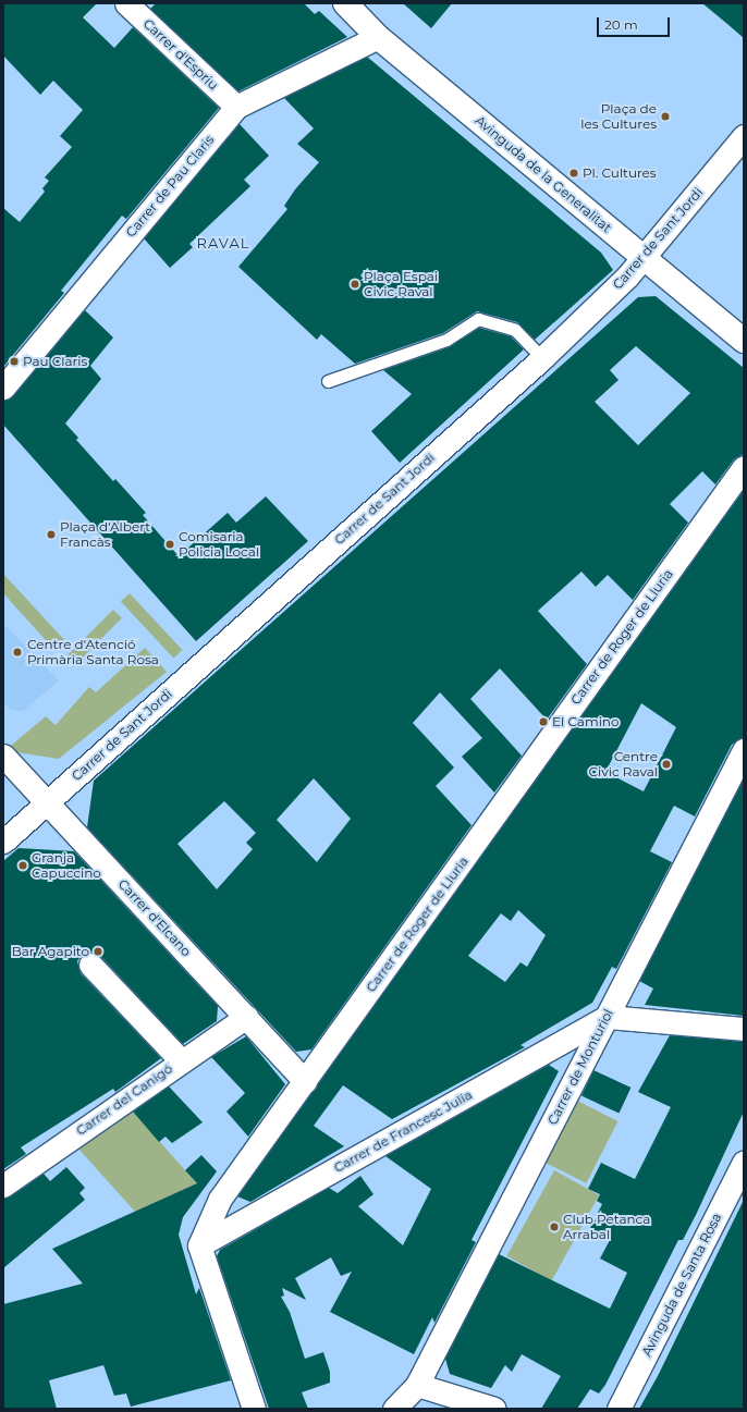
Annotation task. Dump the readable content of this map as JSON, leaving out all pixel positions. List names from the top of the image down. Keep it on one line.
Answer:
{"streets":{"street":["Carrer d'Espriu","Avinguda de la Generalitat","Carrer de Pau Claris","Carrer de Sant Jordi","Carrer de Roger de Lluria","Carrer d'Elcano","Carrer de Monturiol","Carrer del Canigó","Carrer de Francesc Julia","Avinguda de Santa Rosa"]},"crossings":[["Carrer d'Espriu","Carrer de Pau Claris"],["Avinguda de la Generalitat","Carrer de Pau Claris"],["Avinguda de la Generalitat","Carrer de Sant Jordi"],["Carrer de Sant Jordi","Carrer d'Elcano"],["Carrer de Roger de Lluria","Carrer d'Elcano"],["Carrer de Roger de Lluria","Carrer de Francesc Julia"],["Carrer d'Elcano","Carrer del Canigó"],["Carrer de Monturiol","Carrer de Francesc Julia"]],"districts":["RAVAL"],"places":["Plaça de les Cultures","Pl. Cultures","Plaça Espai Civic Raval","Pau Claris","Plaça d'Albert Francàs","Comisaria Policia Local","Centre d'Atenció Primària Santa Rosa","El Camino","Centre Civic Raval","Granja Capuccino","Bar Agapito","Club Petanca Arrabal"],"scale_bar":"20 m"}
